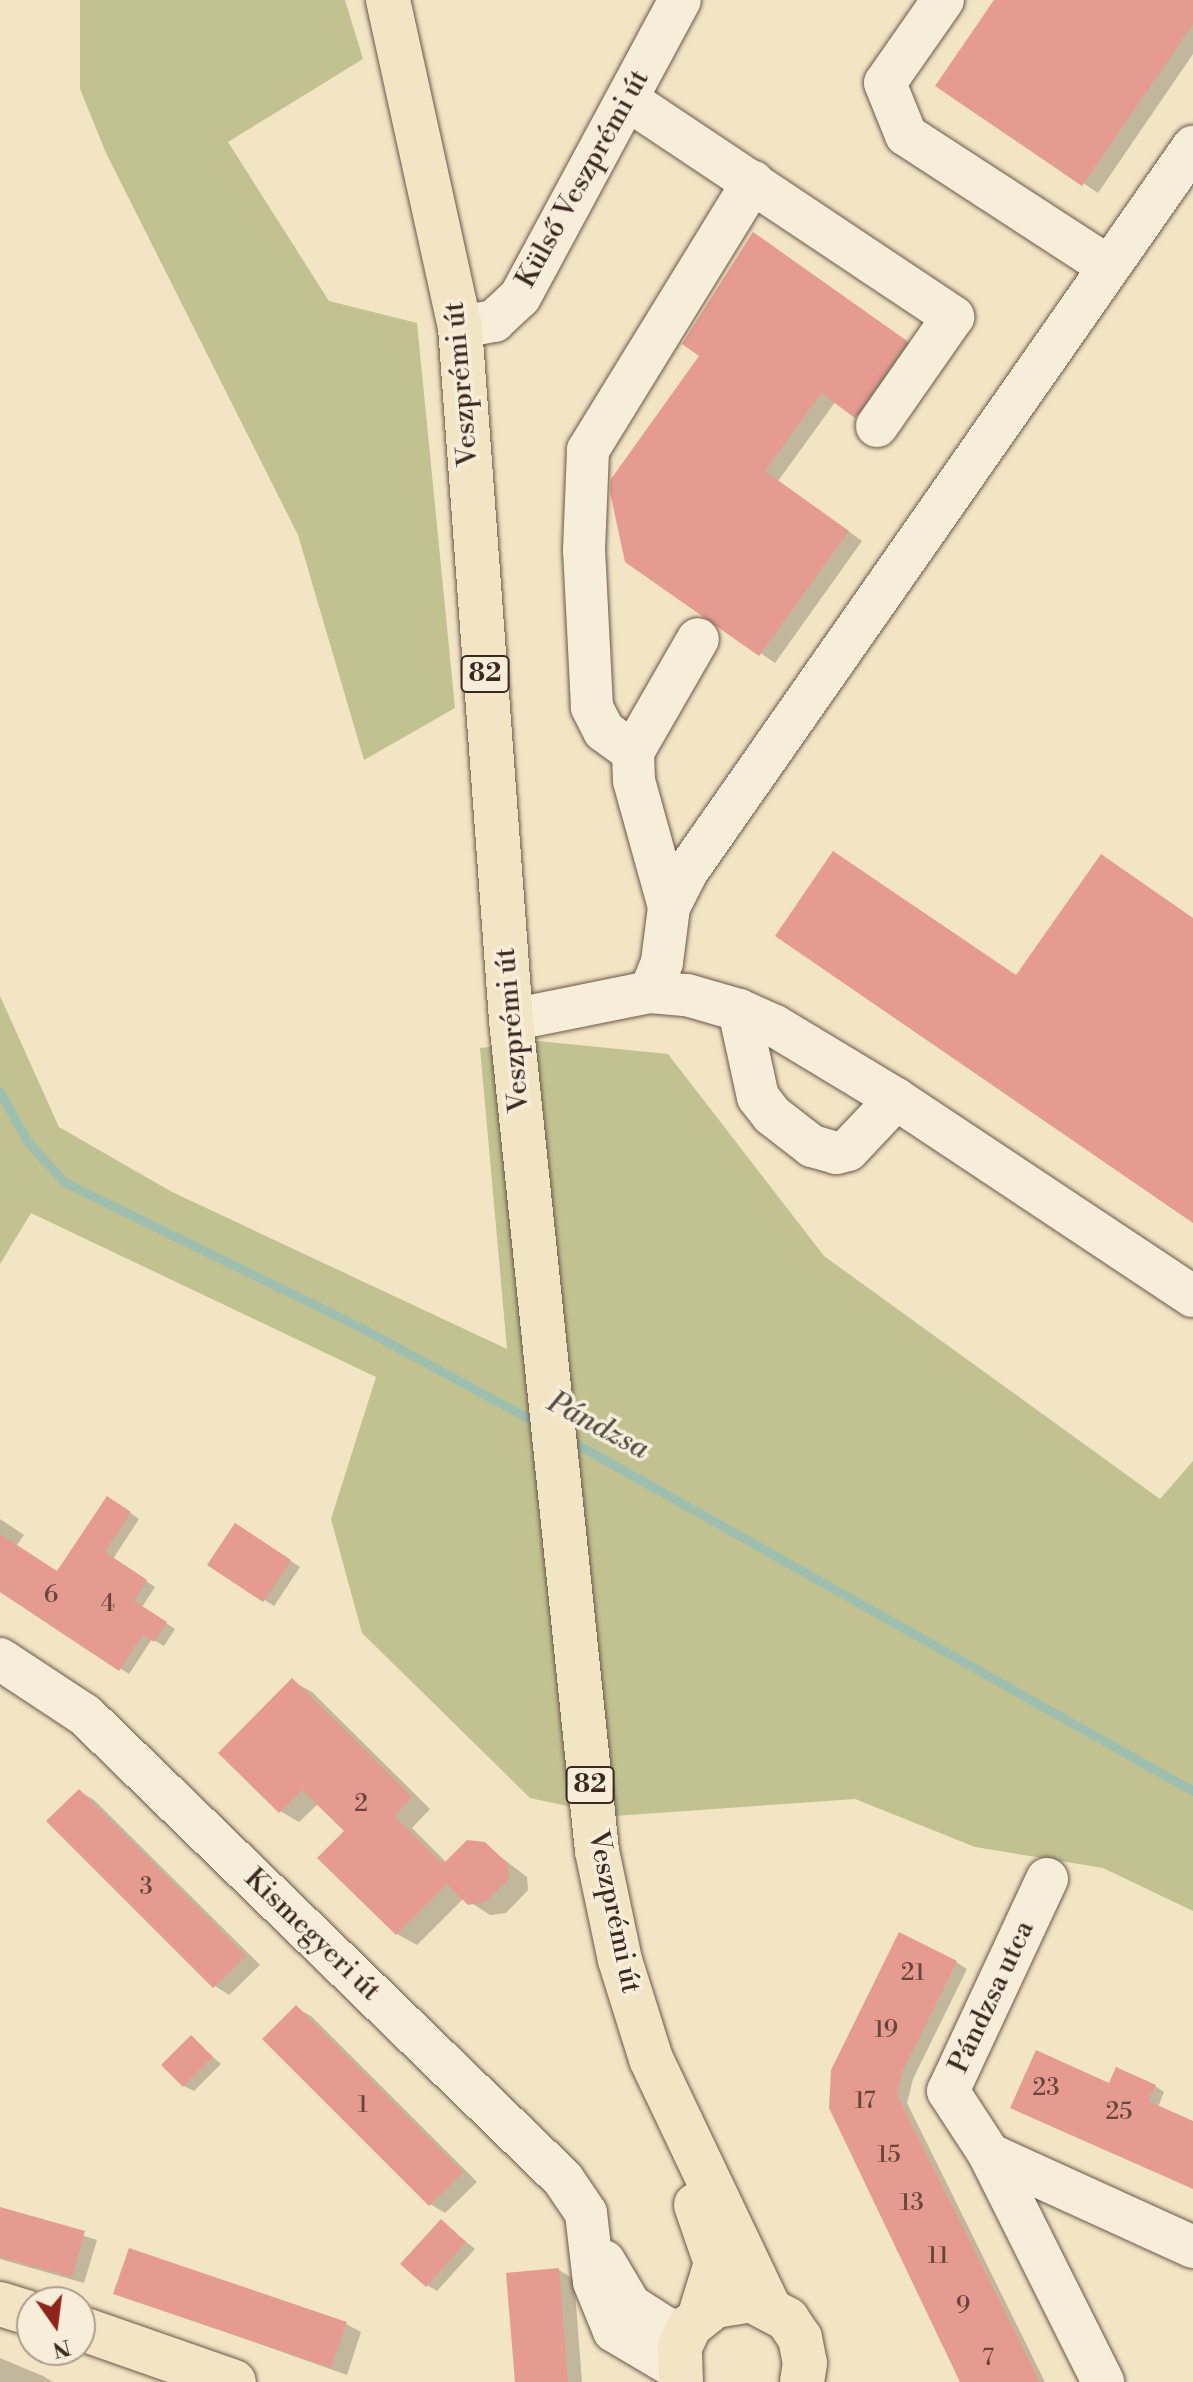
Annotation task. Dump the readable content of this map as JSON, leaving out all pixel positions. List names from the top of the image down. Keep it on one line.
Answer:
{"streets":{"main road":["Veszprémi út","82"],"street":["Külső Veszprémi út","Kismegyeri út","Pándzsa utca"]},"crossings":[["Külső Veszprémi út","Veszprémi út"],["Veszprémi út","82"],["Veszprémi út","Kismegyeri út"],["82","Kismegyeri út"]],"water":["Pándzsa"],"house_numbers":["6","4","2","3","21","19","23","17","1","25","15","13","11","9","7"],"north":"bottom"}
